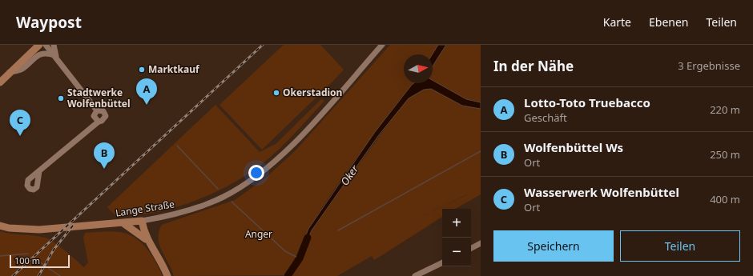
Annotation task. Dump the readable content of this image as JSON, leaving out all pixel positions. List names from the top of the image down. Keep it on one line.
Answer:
{"streets":{"main road":["Lange Straße"]},"water":["Oker"],"parks":["Anger"],"places":["Marktkauf","Okerstadion","Stadtwerke Wolfenbüttel"],"scale_bar":"100 m","north":"right","page":{"header":"Waypost","nav":["Karte","Ebenen","Teilen"],"heading":["In der Nähe","3 Ergebnisse"],"pins":["A","C","B"],"list":[{"mark":"A","name":"Lotto-Toto Truebacco","note":"Geschäft","value":"220 m"},{"mark":"B","name":"Wolfenbüttel Ws","note":"Ort","value":"250 m"},{"mark":"C","name":"Wasserwerk Wolfenbüttel","note":"Ort","value":"400 m"}],"map_buttons":["+","−"],"buttons":["Speichern","Teilen"],"scale":"100 m"}}
